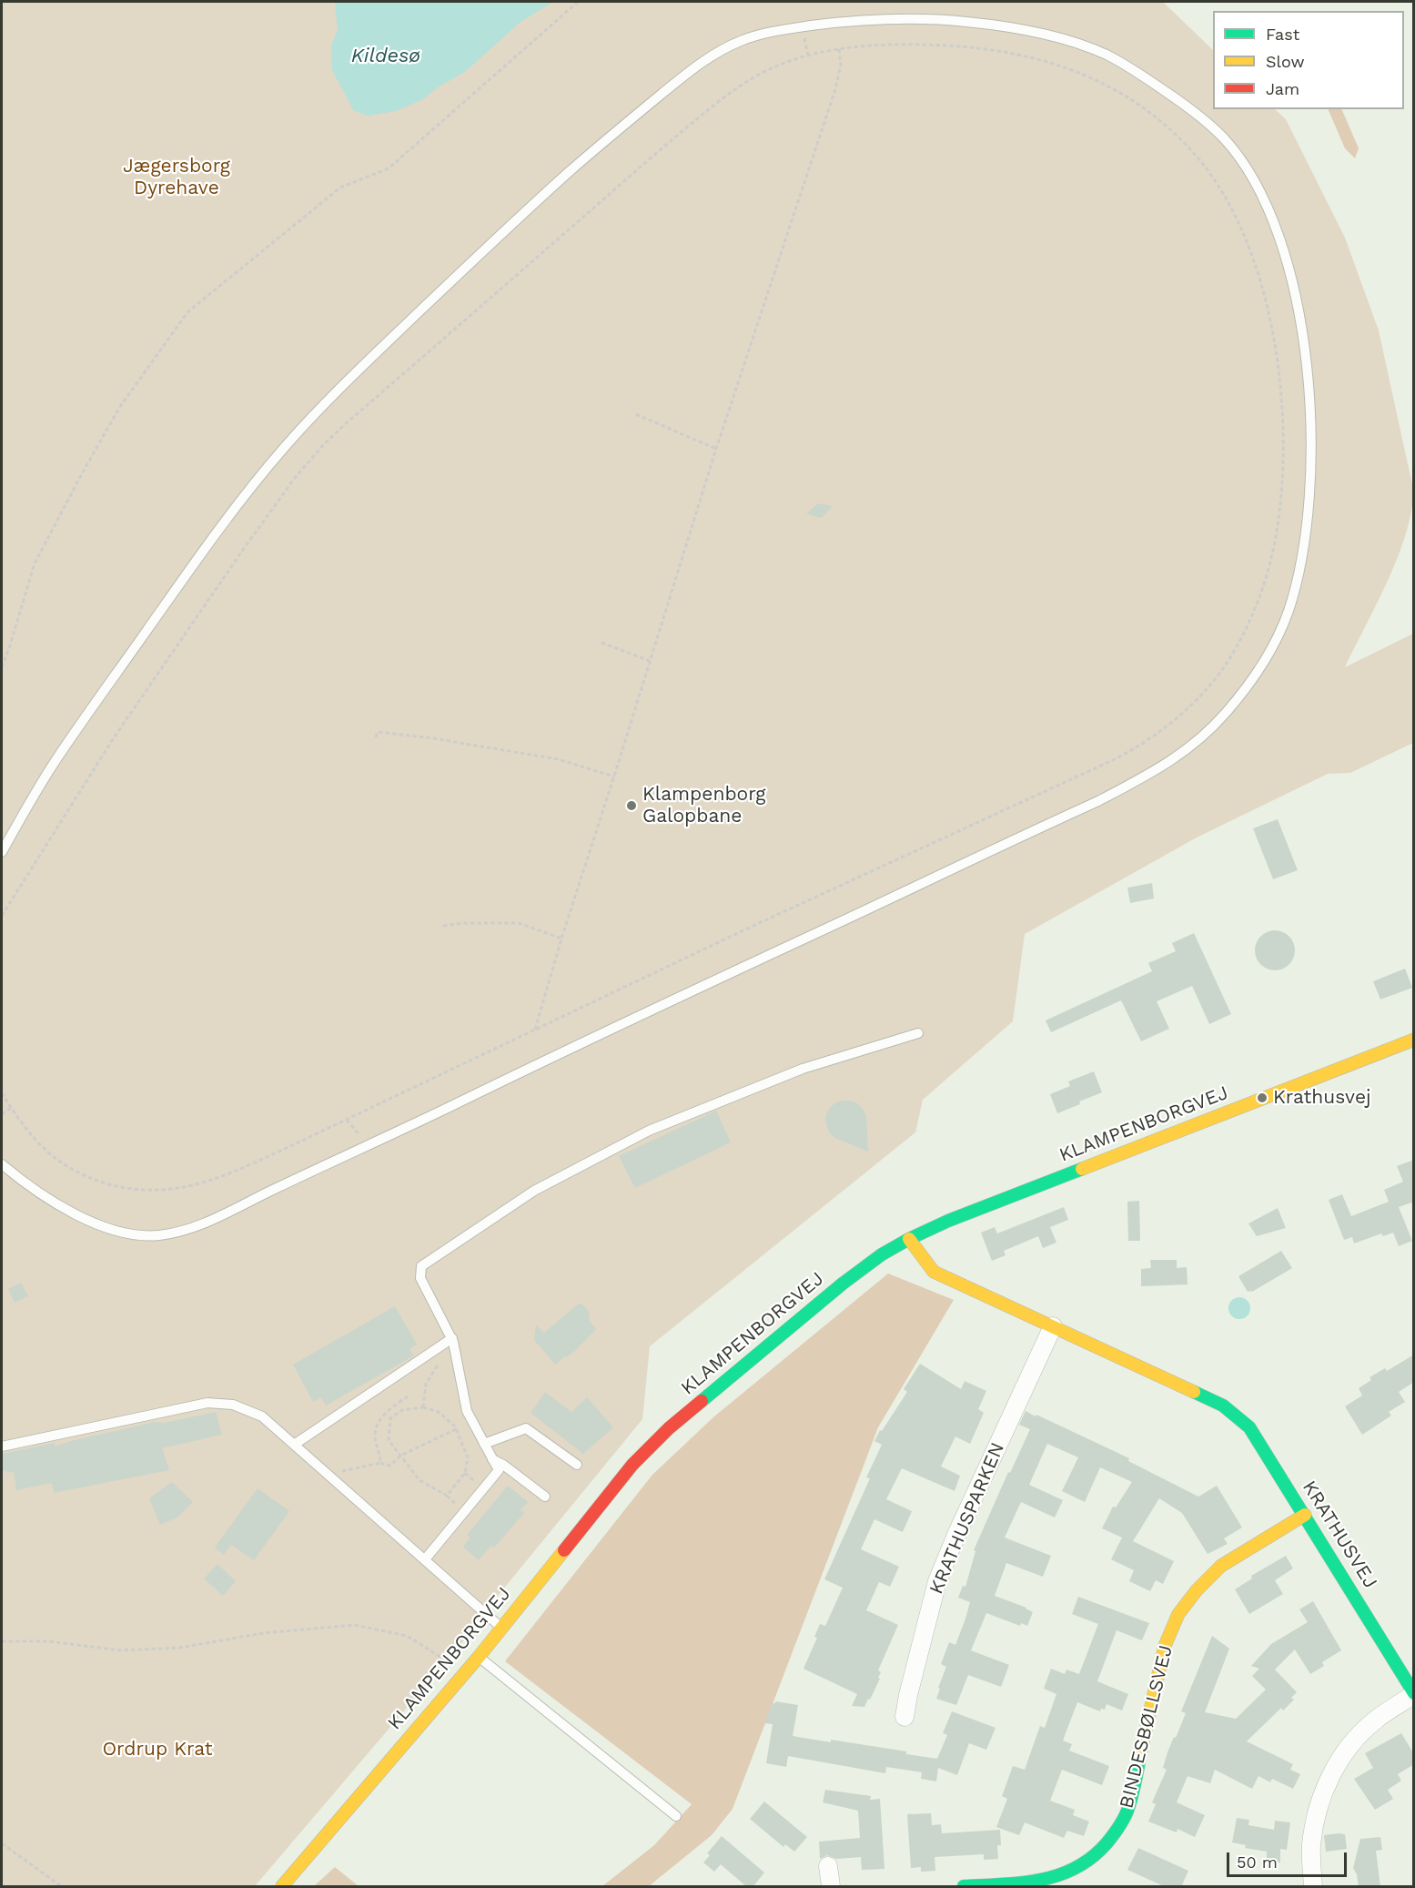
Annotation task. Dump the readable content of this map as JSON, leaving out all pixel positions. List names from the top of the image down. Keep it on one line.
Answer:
{"streets":{"street":["KLAMPENBORGVEJ","KRATHUSPARKEN","KRATHUSVEJ","BINDESBØLLSVEJ"]},"crossings":[["KLAMPENBORGVEJ","KRATHUSVEJ"],["KRATHUSPARKEN","KRATHUSVEJ"],["KRATHUSVEJ","BINDESBØLLSVEJ"]],"water":["Kildesø"],"parks":["Jægersborg Dyrehave","Ordrup Krat"],"places":["Klampenborg Galopbane","Krathusvej"],"legend":["Fast","Slow","Jam"],"scale_bar":"50 m"}
